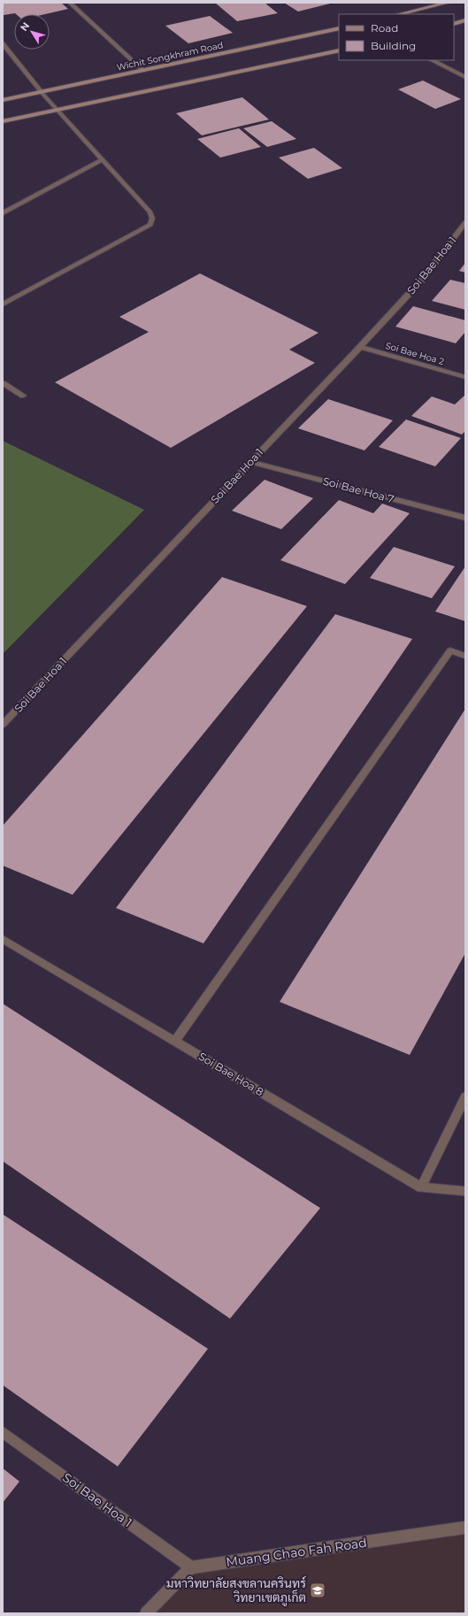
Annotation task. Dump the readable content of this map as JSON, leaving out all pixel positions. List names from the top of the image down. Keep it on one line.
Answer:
{"streets":{"main road":["Wichit Songkhram Road"],"street":["Soi Bae Hoa 1","Soi Bae Hoa 2","Soi Bae Hoa 7","Soi Bae Hoa 8","Muang Chao Fah Road"]},"crossings":[["Soi Bae Hoa 1","Soi Bae Hoa 2"],["Soi Bae Hoa 1","Soi Bae Hoa 7"],["Soi Bae Hoa 1","Muang Chao Fah Road"]],"places":{"school or university":["มหาวิทยาลัยสงขลานครินทร์ วิทยาเขตภูเก็ต"]},"legend":["Road","Building"],"north":"top left"}
